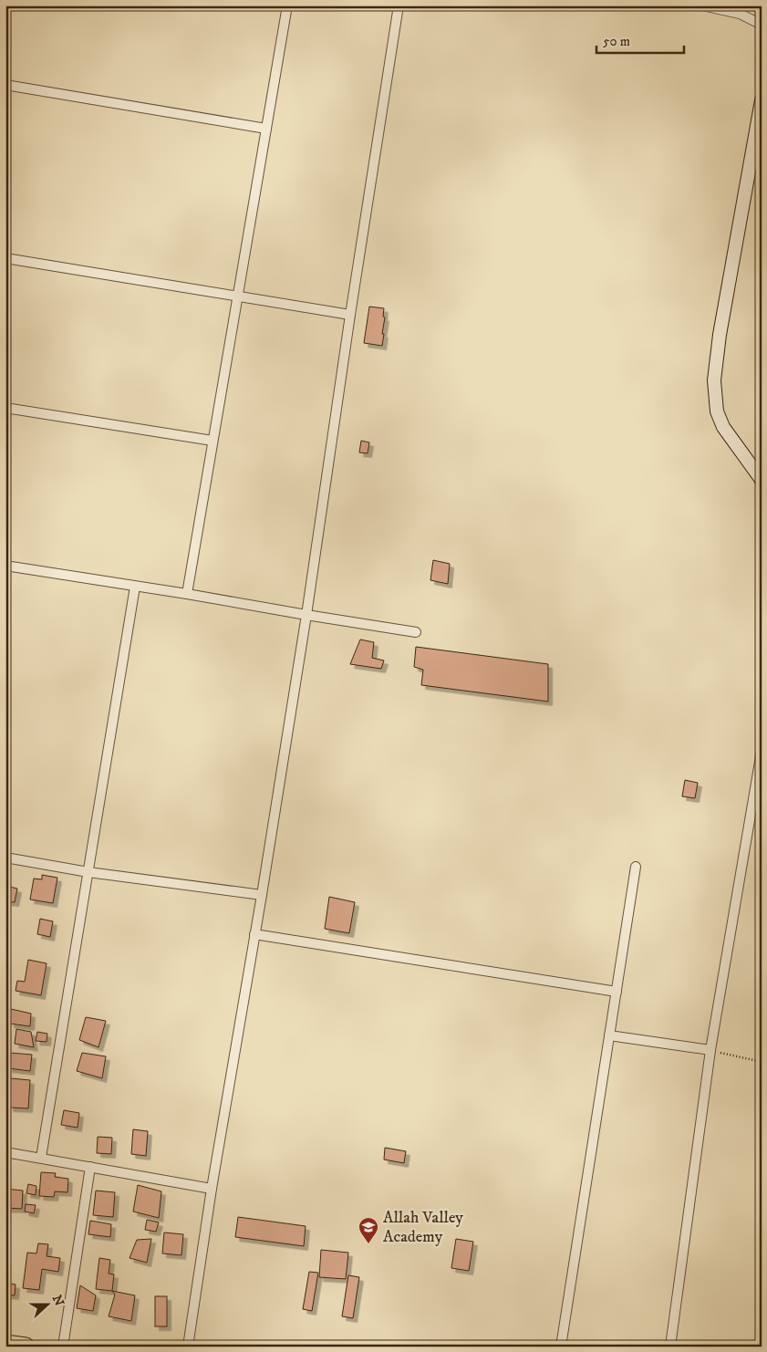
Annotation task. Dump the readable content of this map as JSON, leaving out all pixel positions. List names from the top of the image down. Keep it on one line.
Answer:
{"places":{"school or university":["Allah Valley Academy"]},"scale_bar":"50 m","north":"right"}
